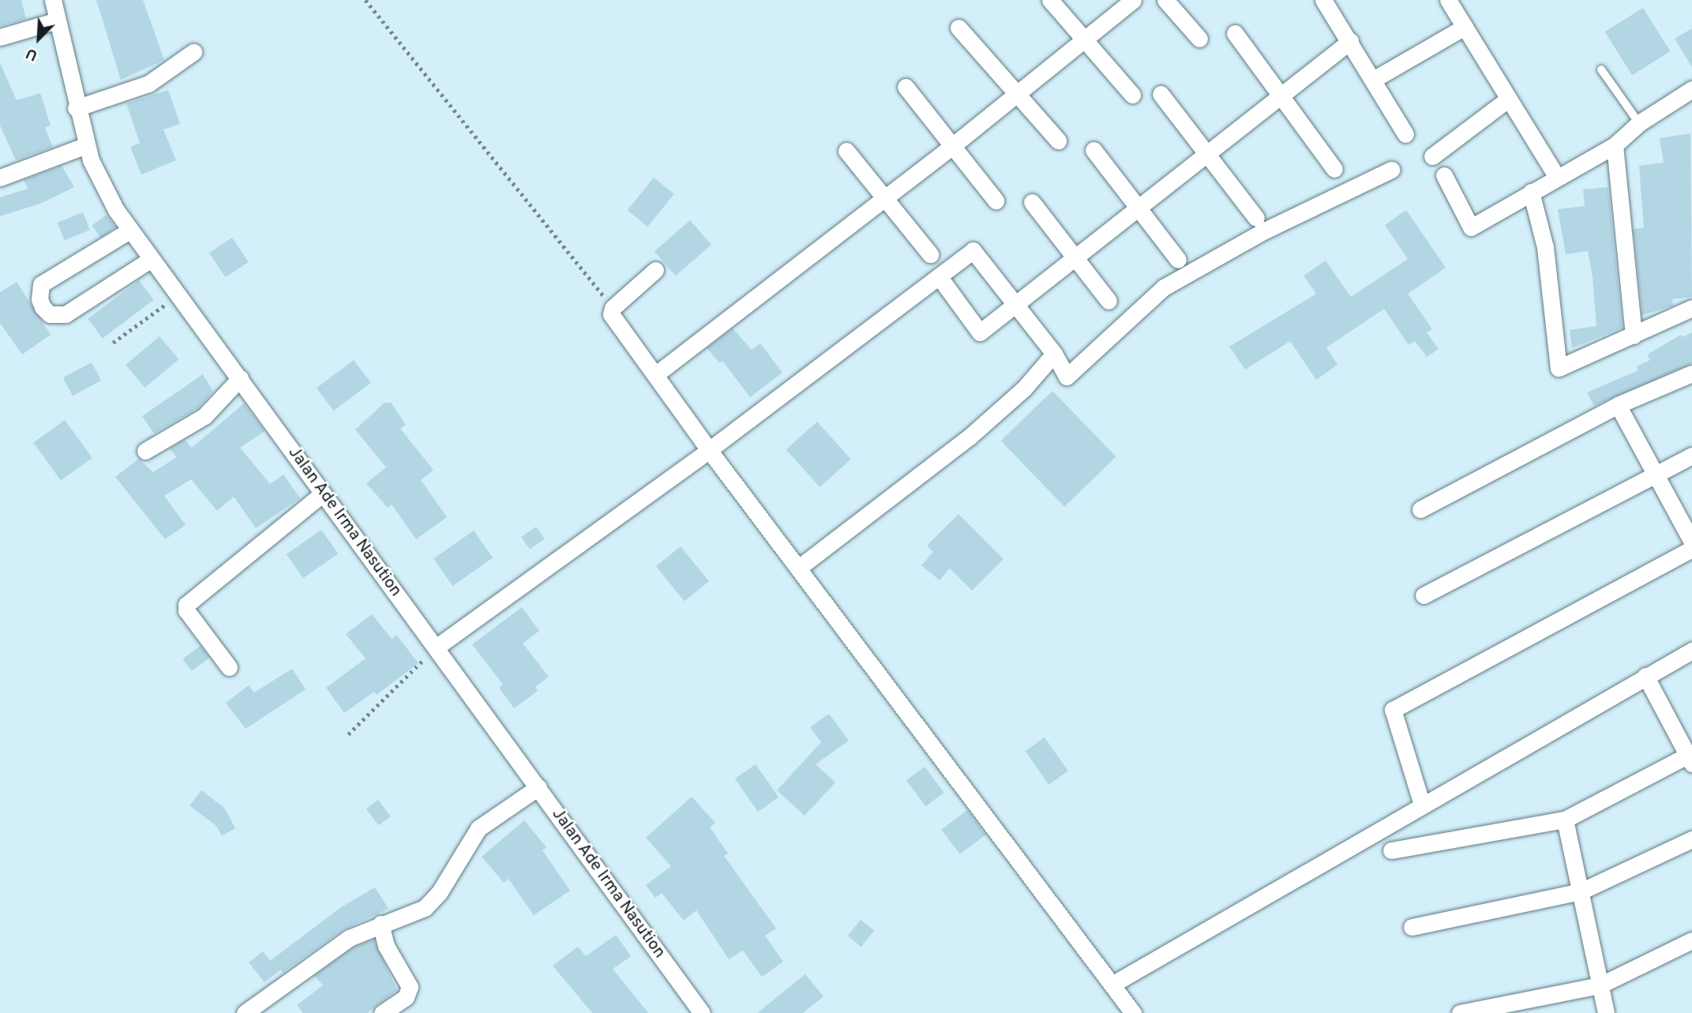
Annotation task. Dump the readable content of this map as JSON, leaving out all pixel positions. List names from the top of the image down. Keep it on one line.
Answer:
{"streets":{"street":["Jalan Ade Irma Nasution"]},"north":"bottom left"}
